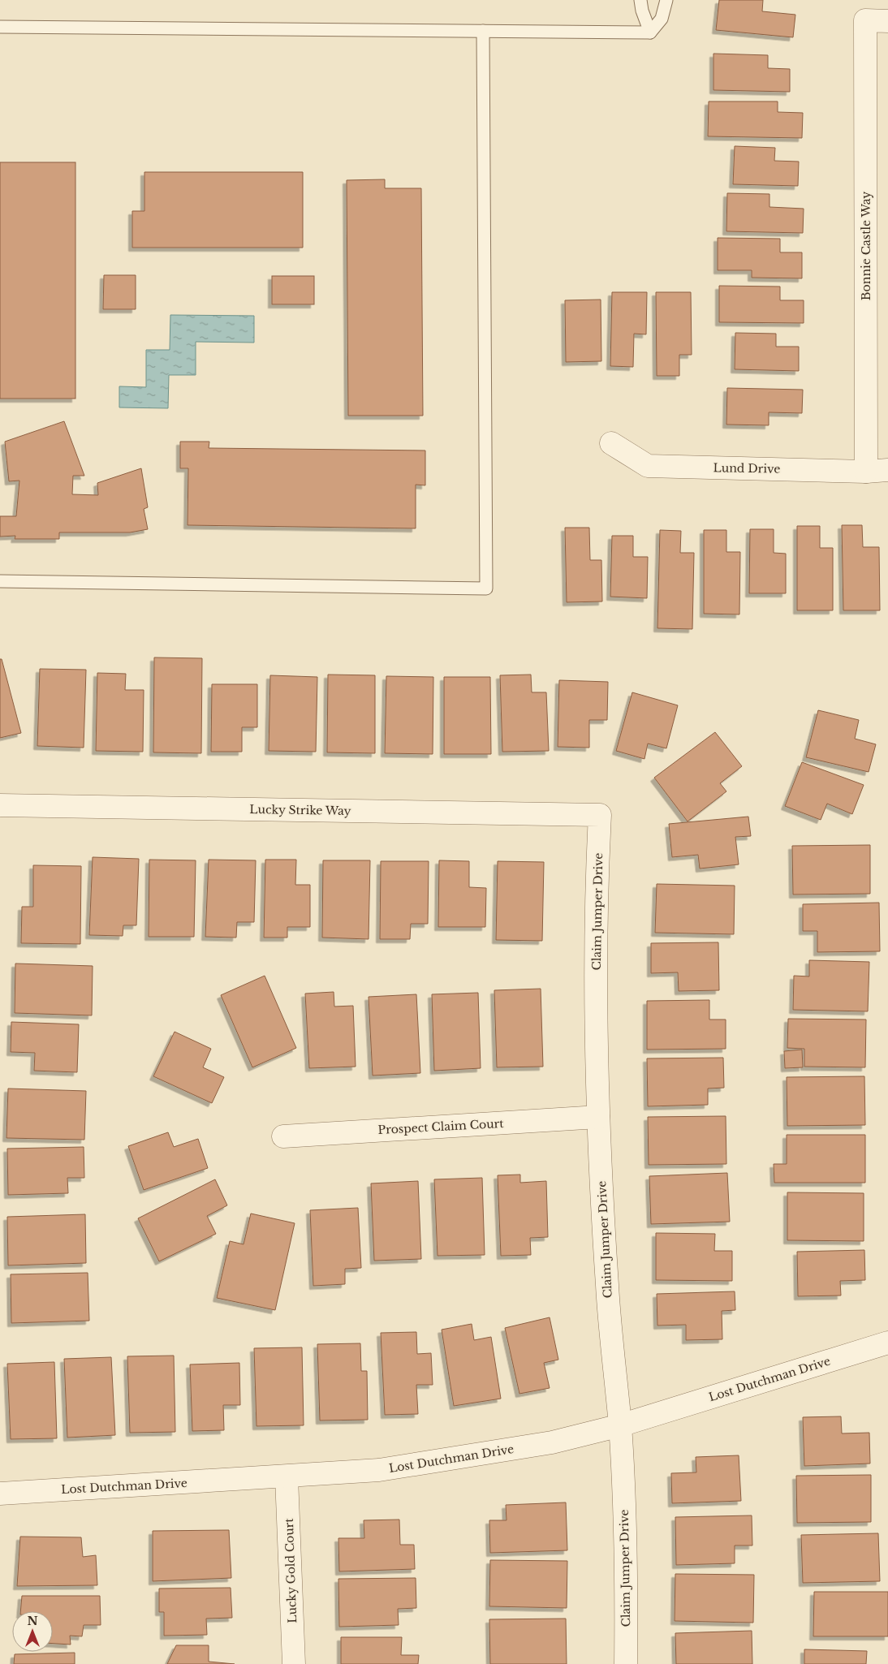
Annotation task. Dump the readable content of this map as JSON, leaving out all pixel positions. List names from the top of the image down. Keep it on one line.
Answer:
{"streets":{"street":["Bonnie Castle Way","Lund Drive","Lucky Strike Way","Claim Jumper Drive","Prospect Claim Court","Lost Dutchman Drive","Lucky Gold Court"]},"crossings":[["Bonnie Castle Way","Lund Drive"],["Lucky Strike Way","Claim Jumper Drive"],["Claim Jumper Drive","Prospect Claim Court"],["Claim Jumper Drive","Lost Dutchman Drive"],["Lost Dutchman Drive","Lucky Gold Court"]],"north":"top"}
